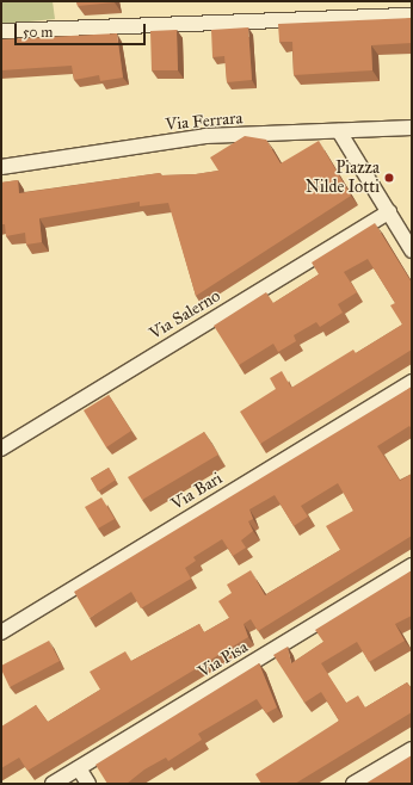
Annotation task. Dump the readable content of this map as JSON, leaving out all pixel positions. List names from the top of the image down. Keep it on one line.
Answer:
{"streets":{"street":["Via Ferrara","Via Salerno","Via Bari","Via Pisa"]},"places":["Piazza Nilde Iotti"],"scale_bar":"50 m"}
